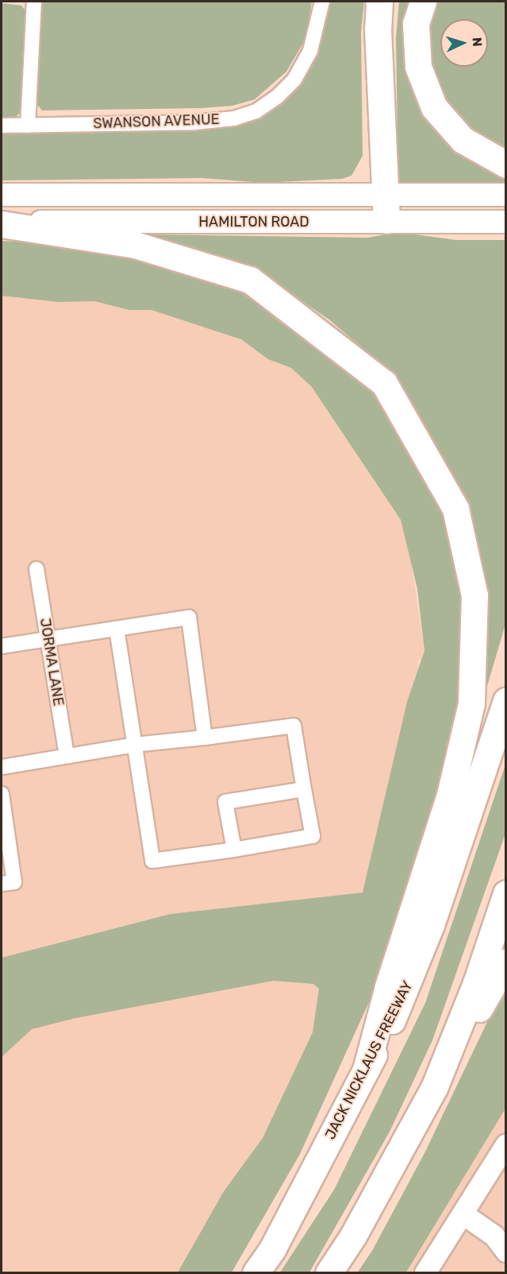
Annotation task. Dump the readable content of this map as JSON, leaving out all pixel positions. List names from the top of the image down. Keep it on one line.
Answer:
{"streets":{"highway":["JACK NICKLAUS FREEWAY"],"main road":["HAMILTON ROAD"],"street":["SWANSON AVENUE","JORMA LANE"]},"north":"right"}
